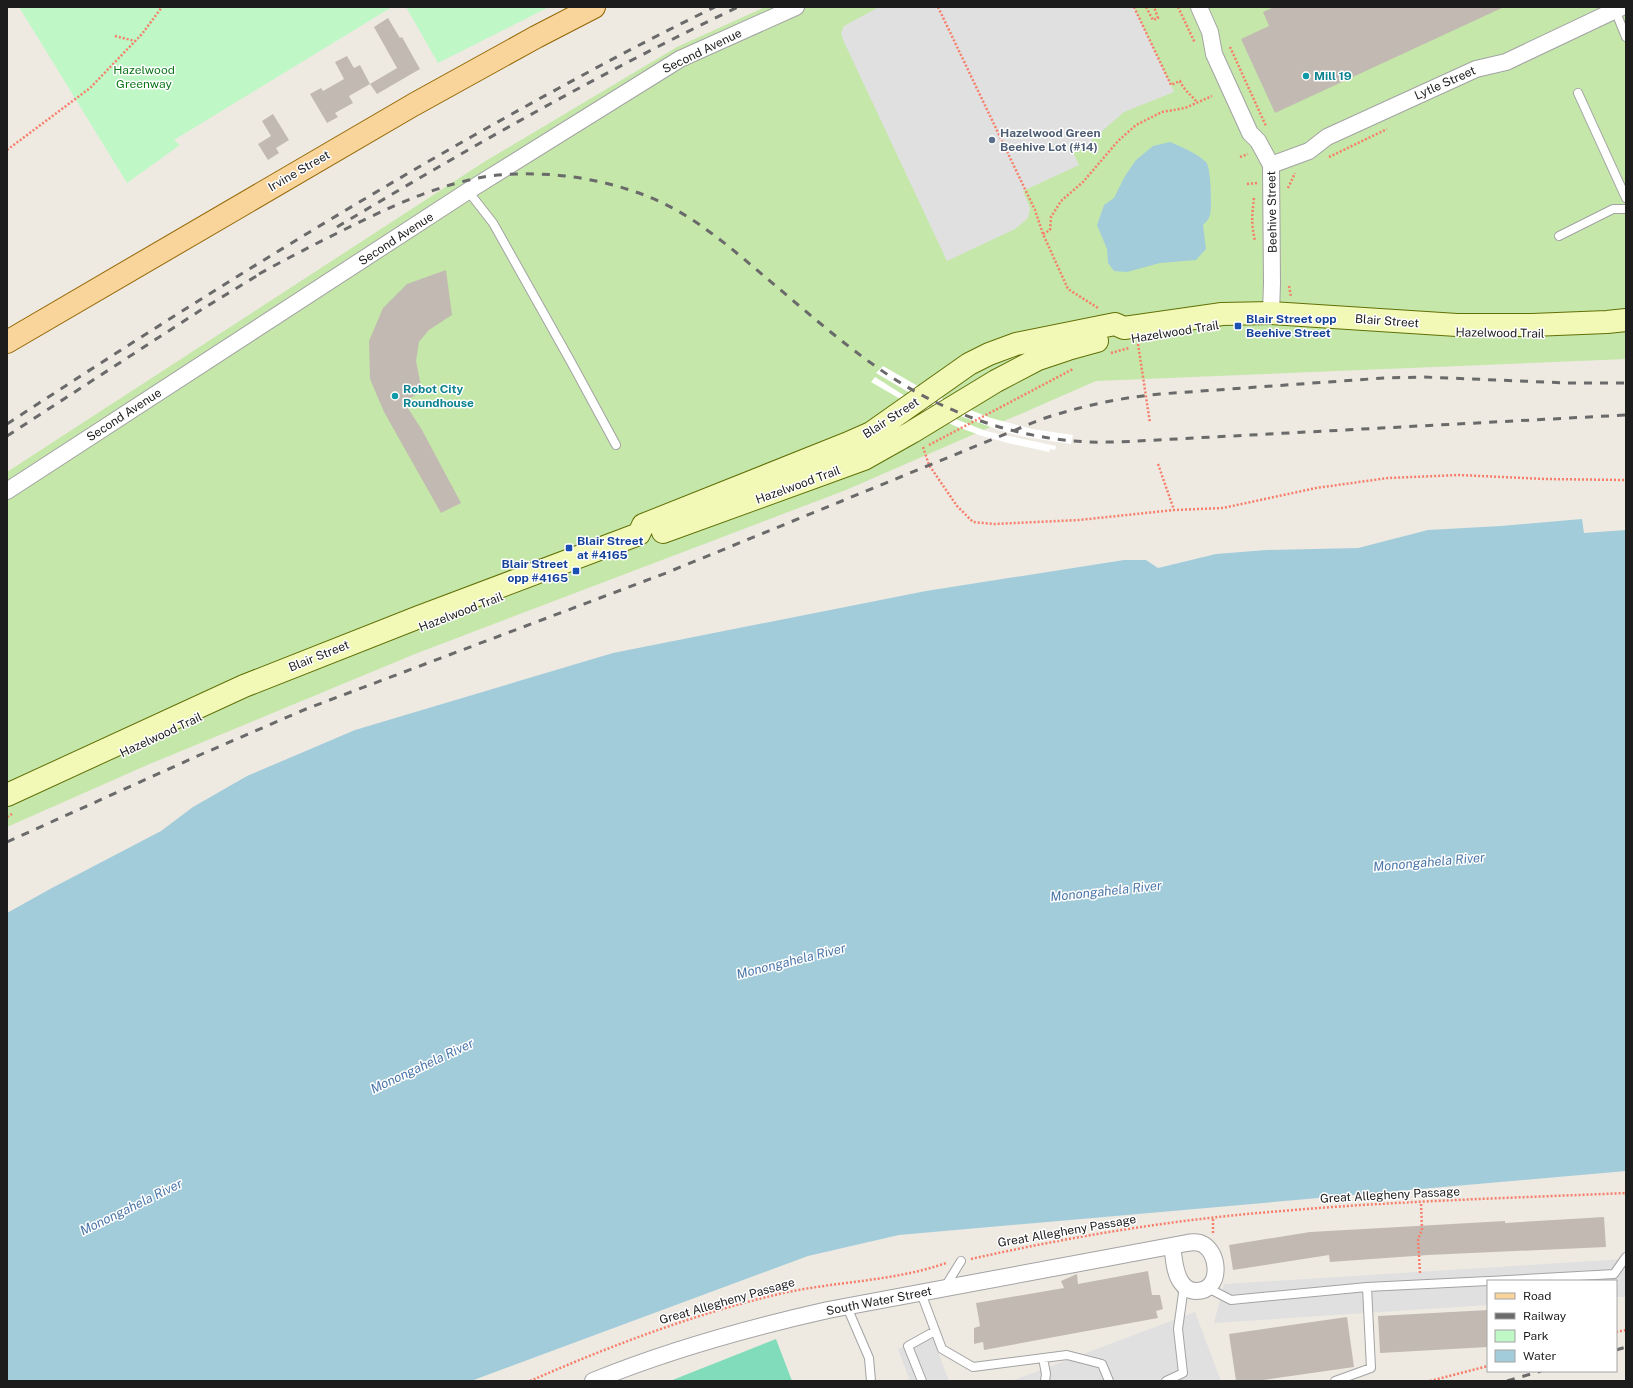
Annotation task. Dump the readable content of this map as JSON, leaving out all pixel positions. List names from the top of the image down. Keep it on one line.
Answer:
{"streets":{"main road":["Irvine Street"],"street":["Second Avenue","Lytle Street","Beehive Street","Blair Street","South Water Street"],"path":["Hazelwood Trail","Great Allegheny Passage"]},"crossings":[["Lytle Street","Beehive Street"],["Beehive Street","Blair Street"],["Blair Street","Hazelwood Trail"]],"water":["Monongahela River"],"parks":["Hazelwood Greenway"],"places":{"other":["Mill 19","Hazelwood Green Beehive Lot (#14)","Robot City Roundhouse"],"transit":["Blair Street opp Beehive Street","Blair Street at #4165","Blair Street opp #4165"]},"legend":["Road","Railway","Park","Water"]}
